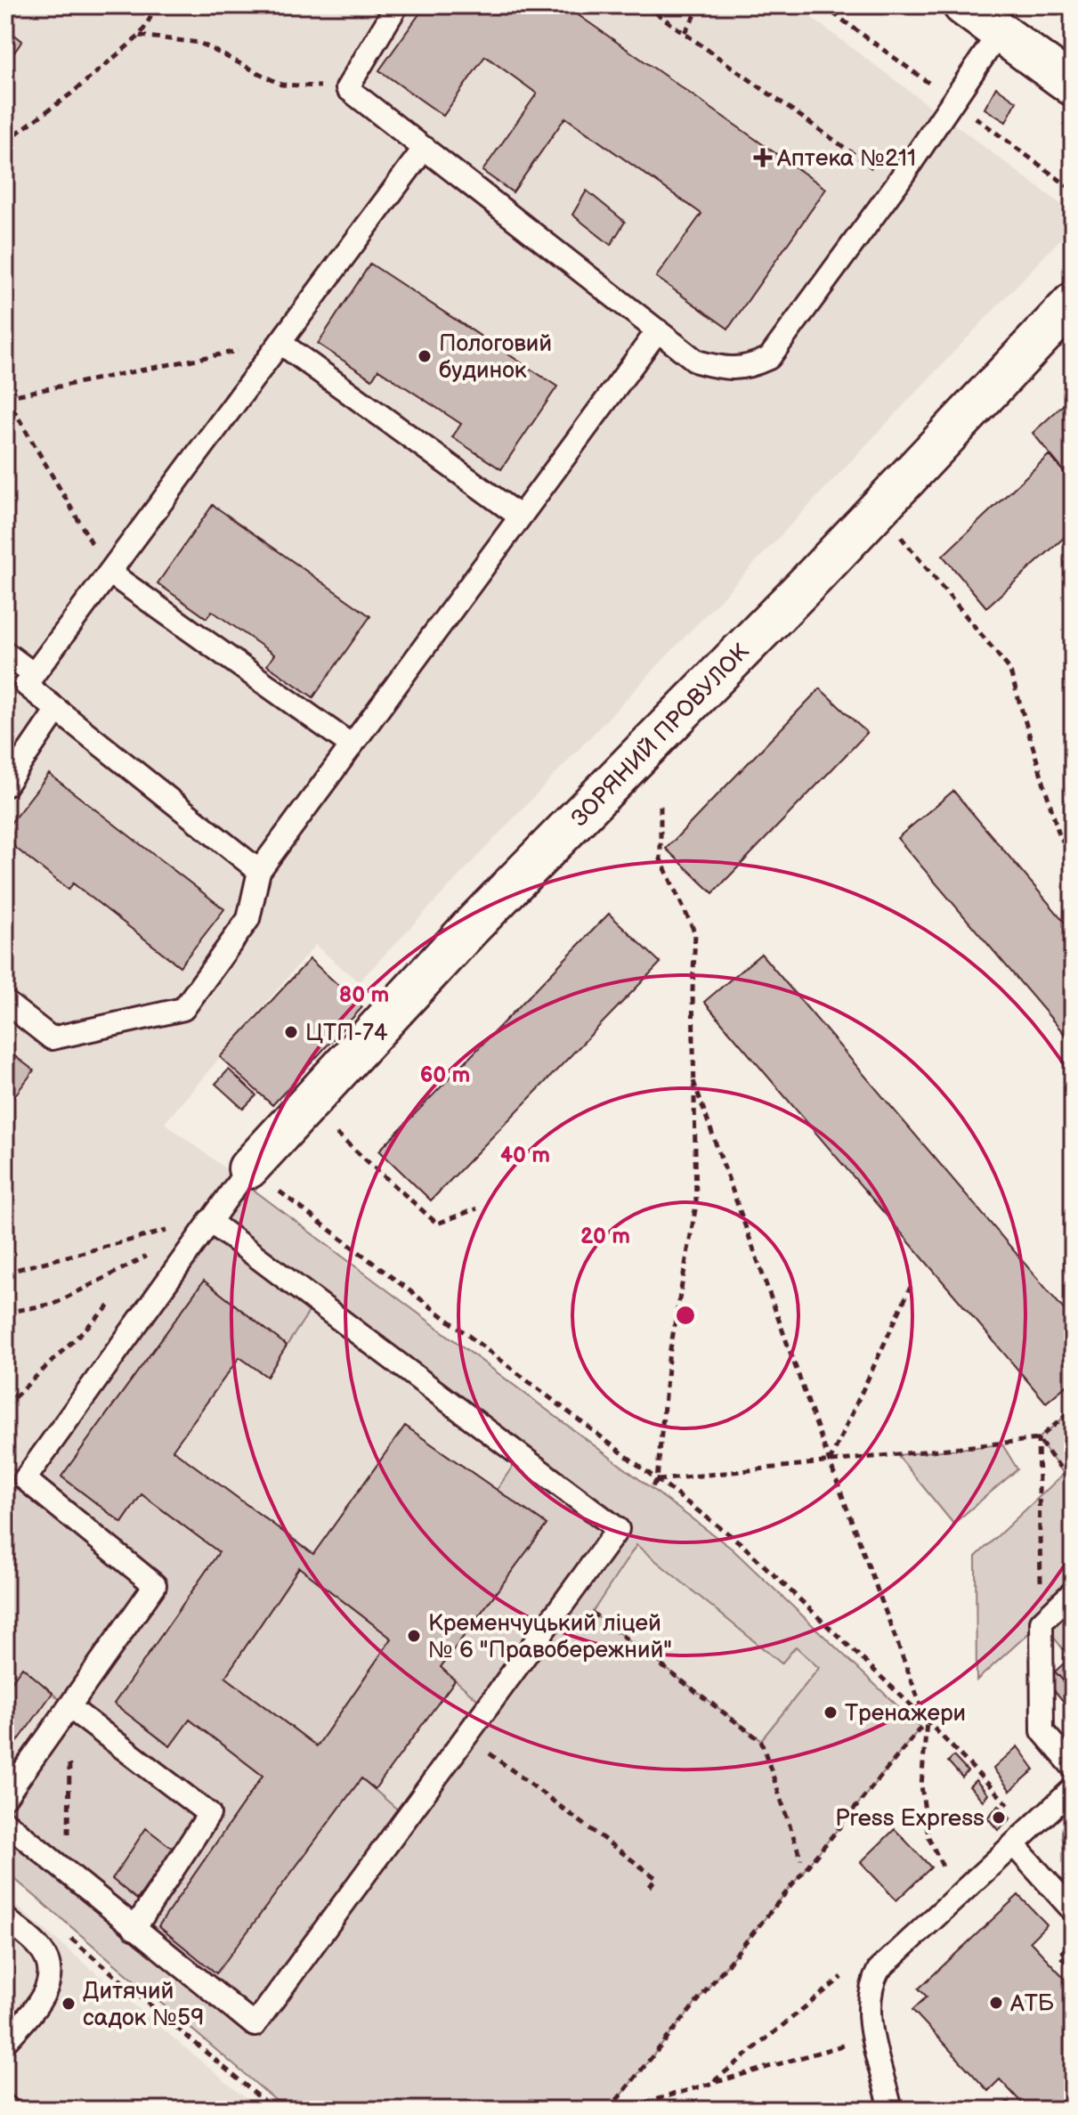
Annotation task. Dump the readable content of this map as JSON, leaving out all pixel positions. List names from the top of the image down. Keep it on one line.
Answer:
{"streets":{"street":["ЗОРЯНИЙ ПРОВУЛОК"]},"places":{"health":["Аптека №211"],"other":["Пологовий будинок","ЦТП-74","Кременчуцький ліцей № 6 \"Правобережний\"","Тренажери","Press Express","АТБ","Дитячий садок №59"]},"rings":["80 m","60 m","40 m","20 m"]}
